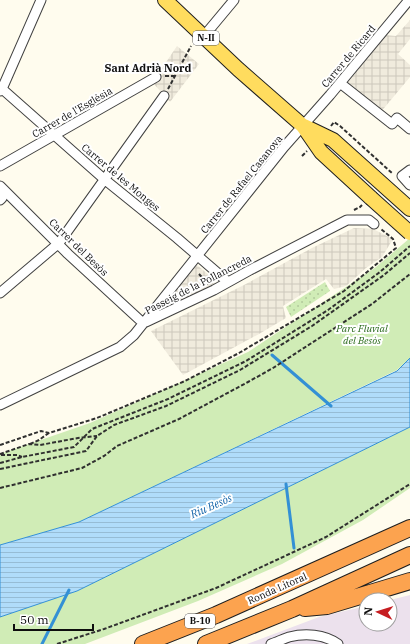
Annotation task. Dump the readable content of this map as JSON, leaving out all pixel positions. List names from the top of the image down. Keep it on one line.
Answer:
{"streets":{"highway":["Ronda Litoral","B-10"],"main road":["N-II"],"street":["Carrer de Ricard","Carrer de l'Església","Carrer de les Monges","Carrer de Rafael Casanova","Carrer del Besòs","Passeig de la Pollancreda"]},"crossings":[["N-II","Carrer de Ricard"],["N-II","Carrer de Rafael Casanova"],["Carrer de Ricard","Carrer de Rafael Casanova"],["Carrer de l'Església","Carrer de les Monges"],["Carrer de les Monges","Carrer de Rafael Casanova"],["Carrer de les Monges","Passeig de la Pollancreda"],["Carrer de Rafael Casanova","Carrer del Besòs"],["Carrer de Rafael Casanova","Passeig de la Pollancreda"],["Carrer del Besòs","Passeig de la Pollancreda"]],"districts":["Sant Adrià Nord"],"water":["Riu Besòs"],"parks":["Parc Fluvial del Besòs"],"scale_bar":"50 m","north":"left"}
